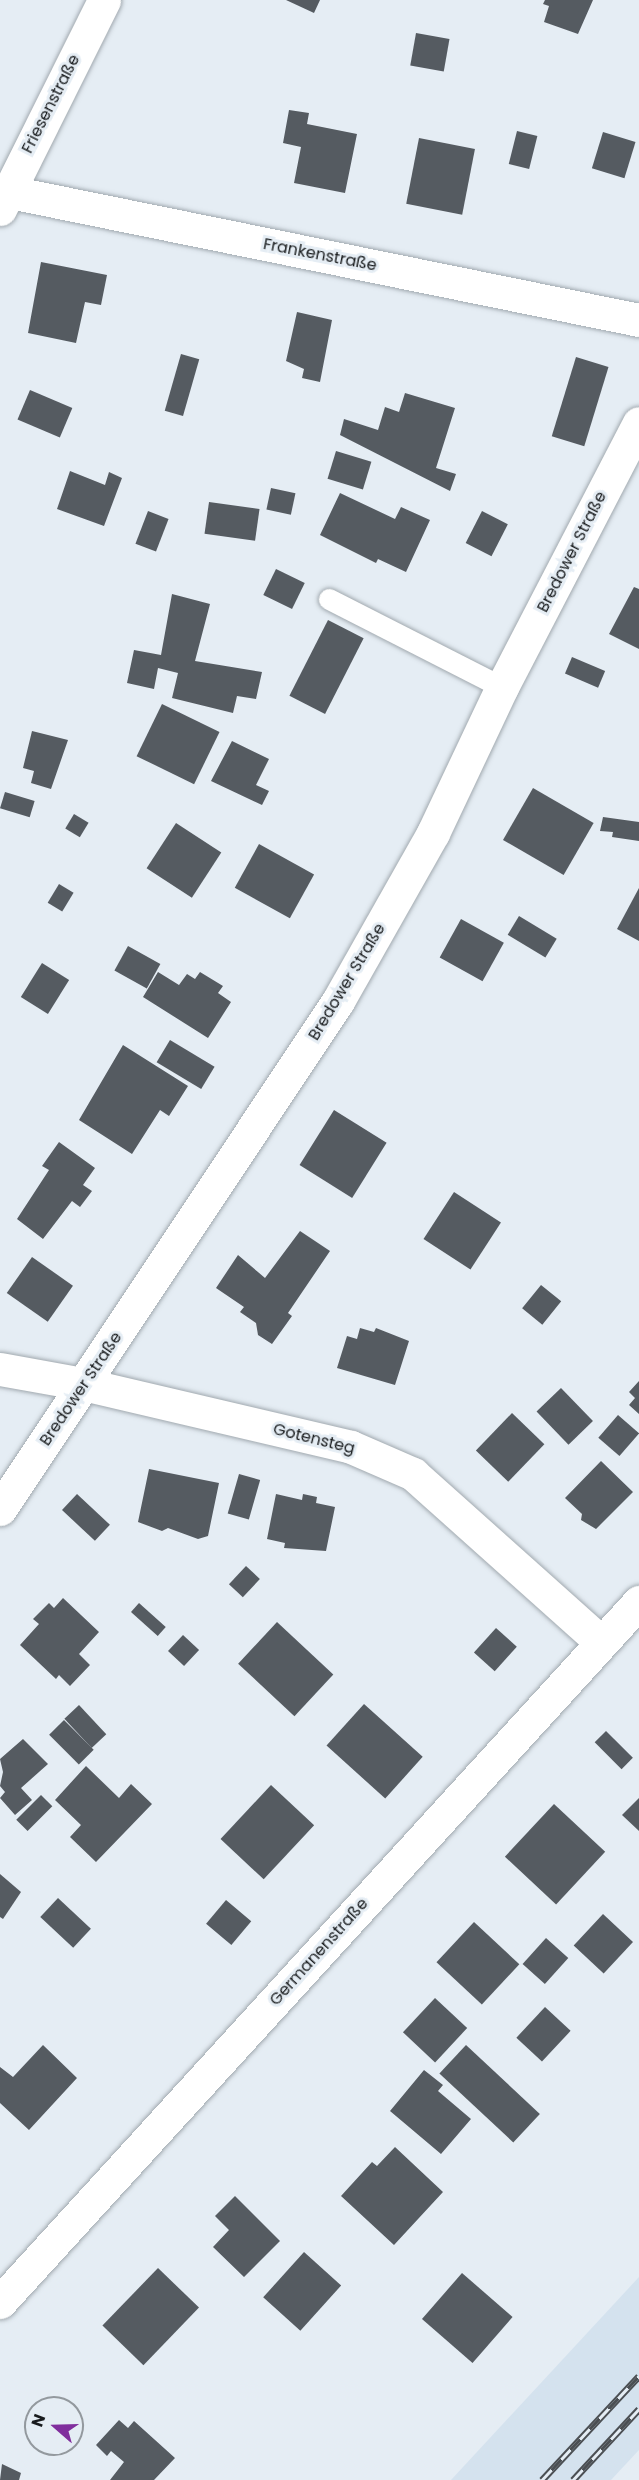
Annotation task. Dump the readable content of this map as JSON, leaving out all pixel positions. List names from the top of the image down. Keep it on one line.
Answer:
{"streets":{"street":["Friesenstraße","Frankenstraße","Bredower Straße","Gotensteg","Germanenstraße"]},"crossings":[["Friesenstraße","Frankenstraße"],["Bredower Straße","Gotensteg"],["Gotensteg","Germanenstraße"]],"north":"left"}
